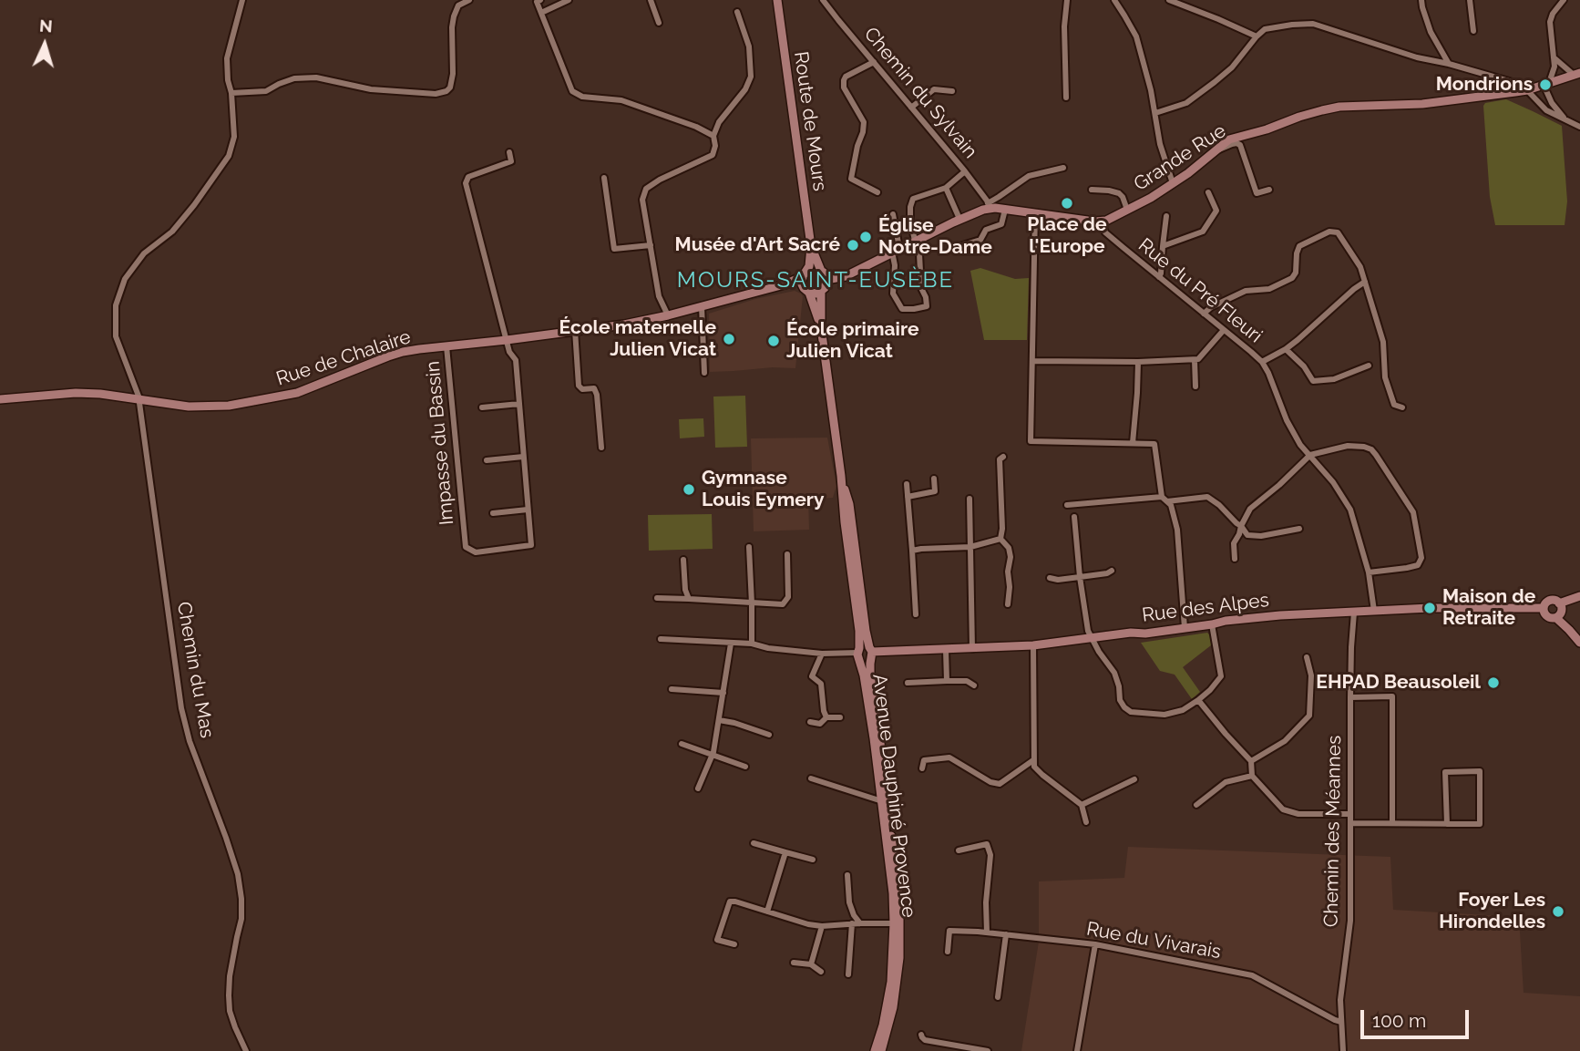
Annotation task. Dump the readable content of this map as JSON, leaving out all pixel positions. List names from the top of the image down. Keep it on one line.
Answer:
{"streets":{"street":["Chemin du Sylvain","Route de Mours","Grande Rue","Rue du Pré Fleuri","Rue de Chalaire","Impasse du Bassin","Rue des Alpes","Chemin du Mas","Avenue Dauphiné Provence","Chemin des Méannes","Rue du Vivarais"]},"crossings":[["Route de Mours","Rue de Chalaire"],["Route de Mours","Avenue Dauphiné Provence"],["Grande Rue","Rue du Pré Fleuri"],["Rue du Pré Fleuri","Rue des Alpes"],["Rue de Chalaire","Impasse du Bassin"],["Rue de Chalaire","Chemin du Mas"],["Rue de Chalaire","Avenue Dauphiné Provence"],["Rue des Alpes","Avenue Dauphiné Provence"],["Rue des Alpes","Chemin des Méannes"],["Chemin des Méannes","Rue du Vivarais"]],"districts":["MOURS-SAINT-EUSÈBE"],"places":["Mondrions","Place de l'Europe","Église Notre-Dame","Musée d'Art Sacré","École maternelle Julien Vicat","École primaire Julien Vicat","Gymnase Louis Eymery","Maison de Retraite","EHPAD Beausoleil","Foyer Les Hirondelles"],"scale_bar":"100 m","north":"top"}
